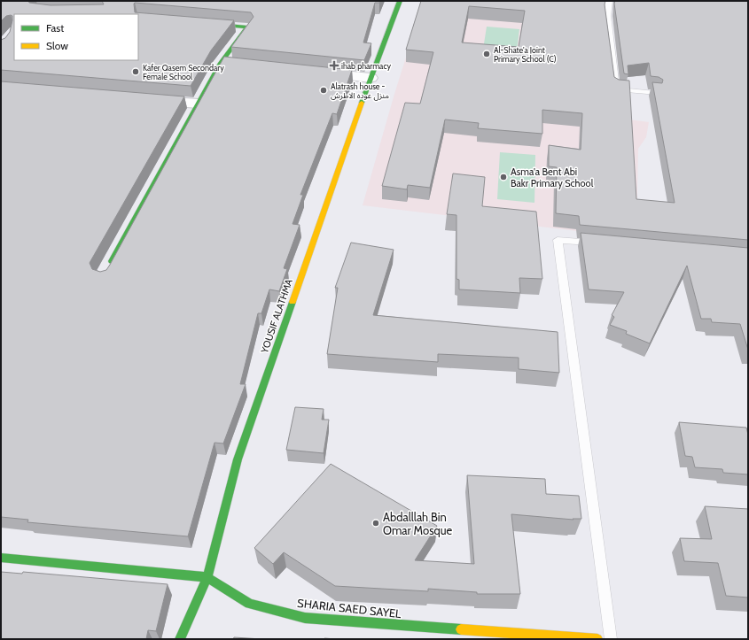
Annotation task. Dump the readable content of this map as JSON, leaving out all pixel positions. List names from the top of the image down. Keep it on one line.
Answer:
{"streets":{"street":["YOUSIF ALATHMA","SHARIA SAED SAYEL"]},"crossings":[["YOUSIF ALATHMA","SHARIA SAED SAYEL"]],"places":{"other":["Al-Shate'a Joint Primary School (C)","Kafer Qasem Secondary Female School","Alatrash house - منزل عوده الاطرش","Asma'a Bent Abi Bakr Primary School","Abdalllah Bin Omar Mosque"],"health":["ihab pharmacy"]},"legend":["Fast","Slow"]}
